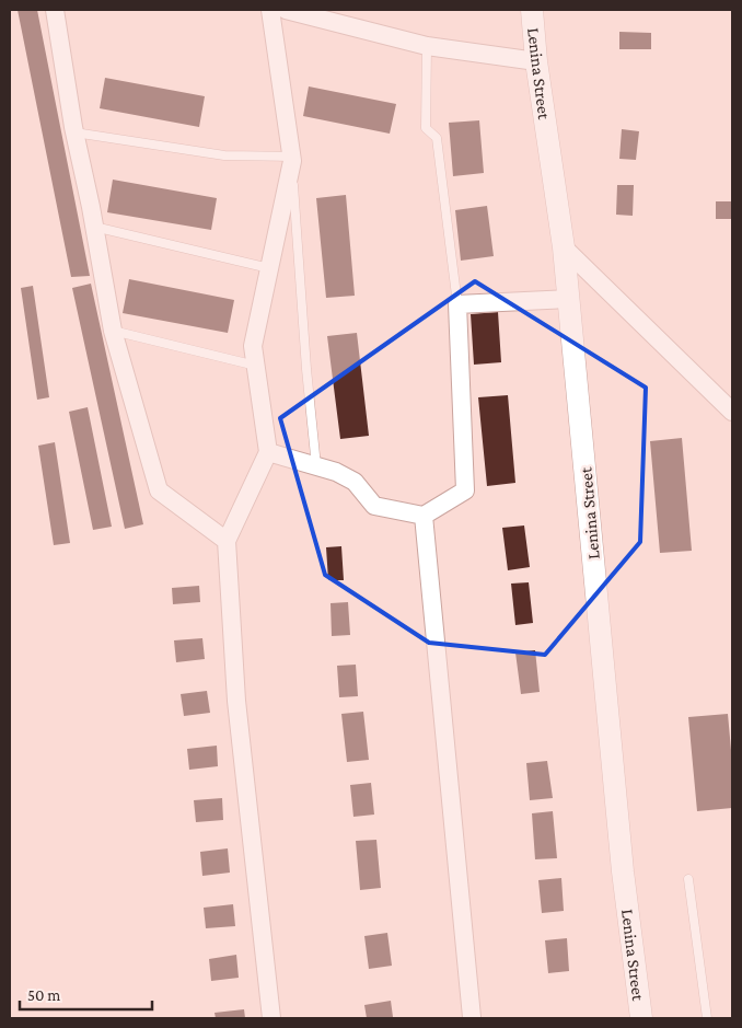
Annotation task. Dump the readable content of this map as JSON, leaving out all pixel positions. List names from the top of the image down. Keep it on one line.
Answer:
{"streets":{"street":["Lenina Street"]},"scale_bar":"50 m"}
